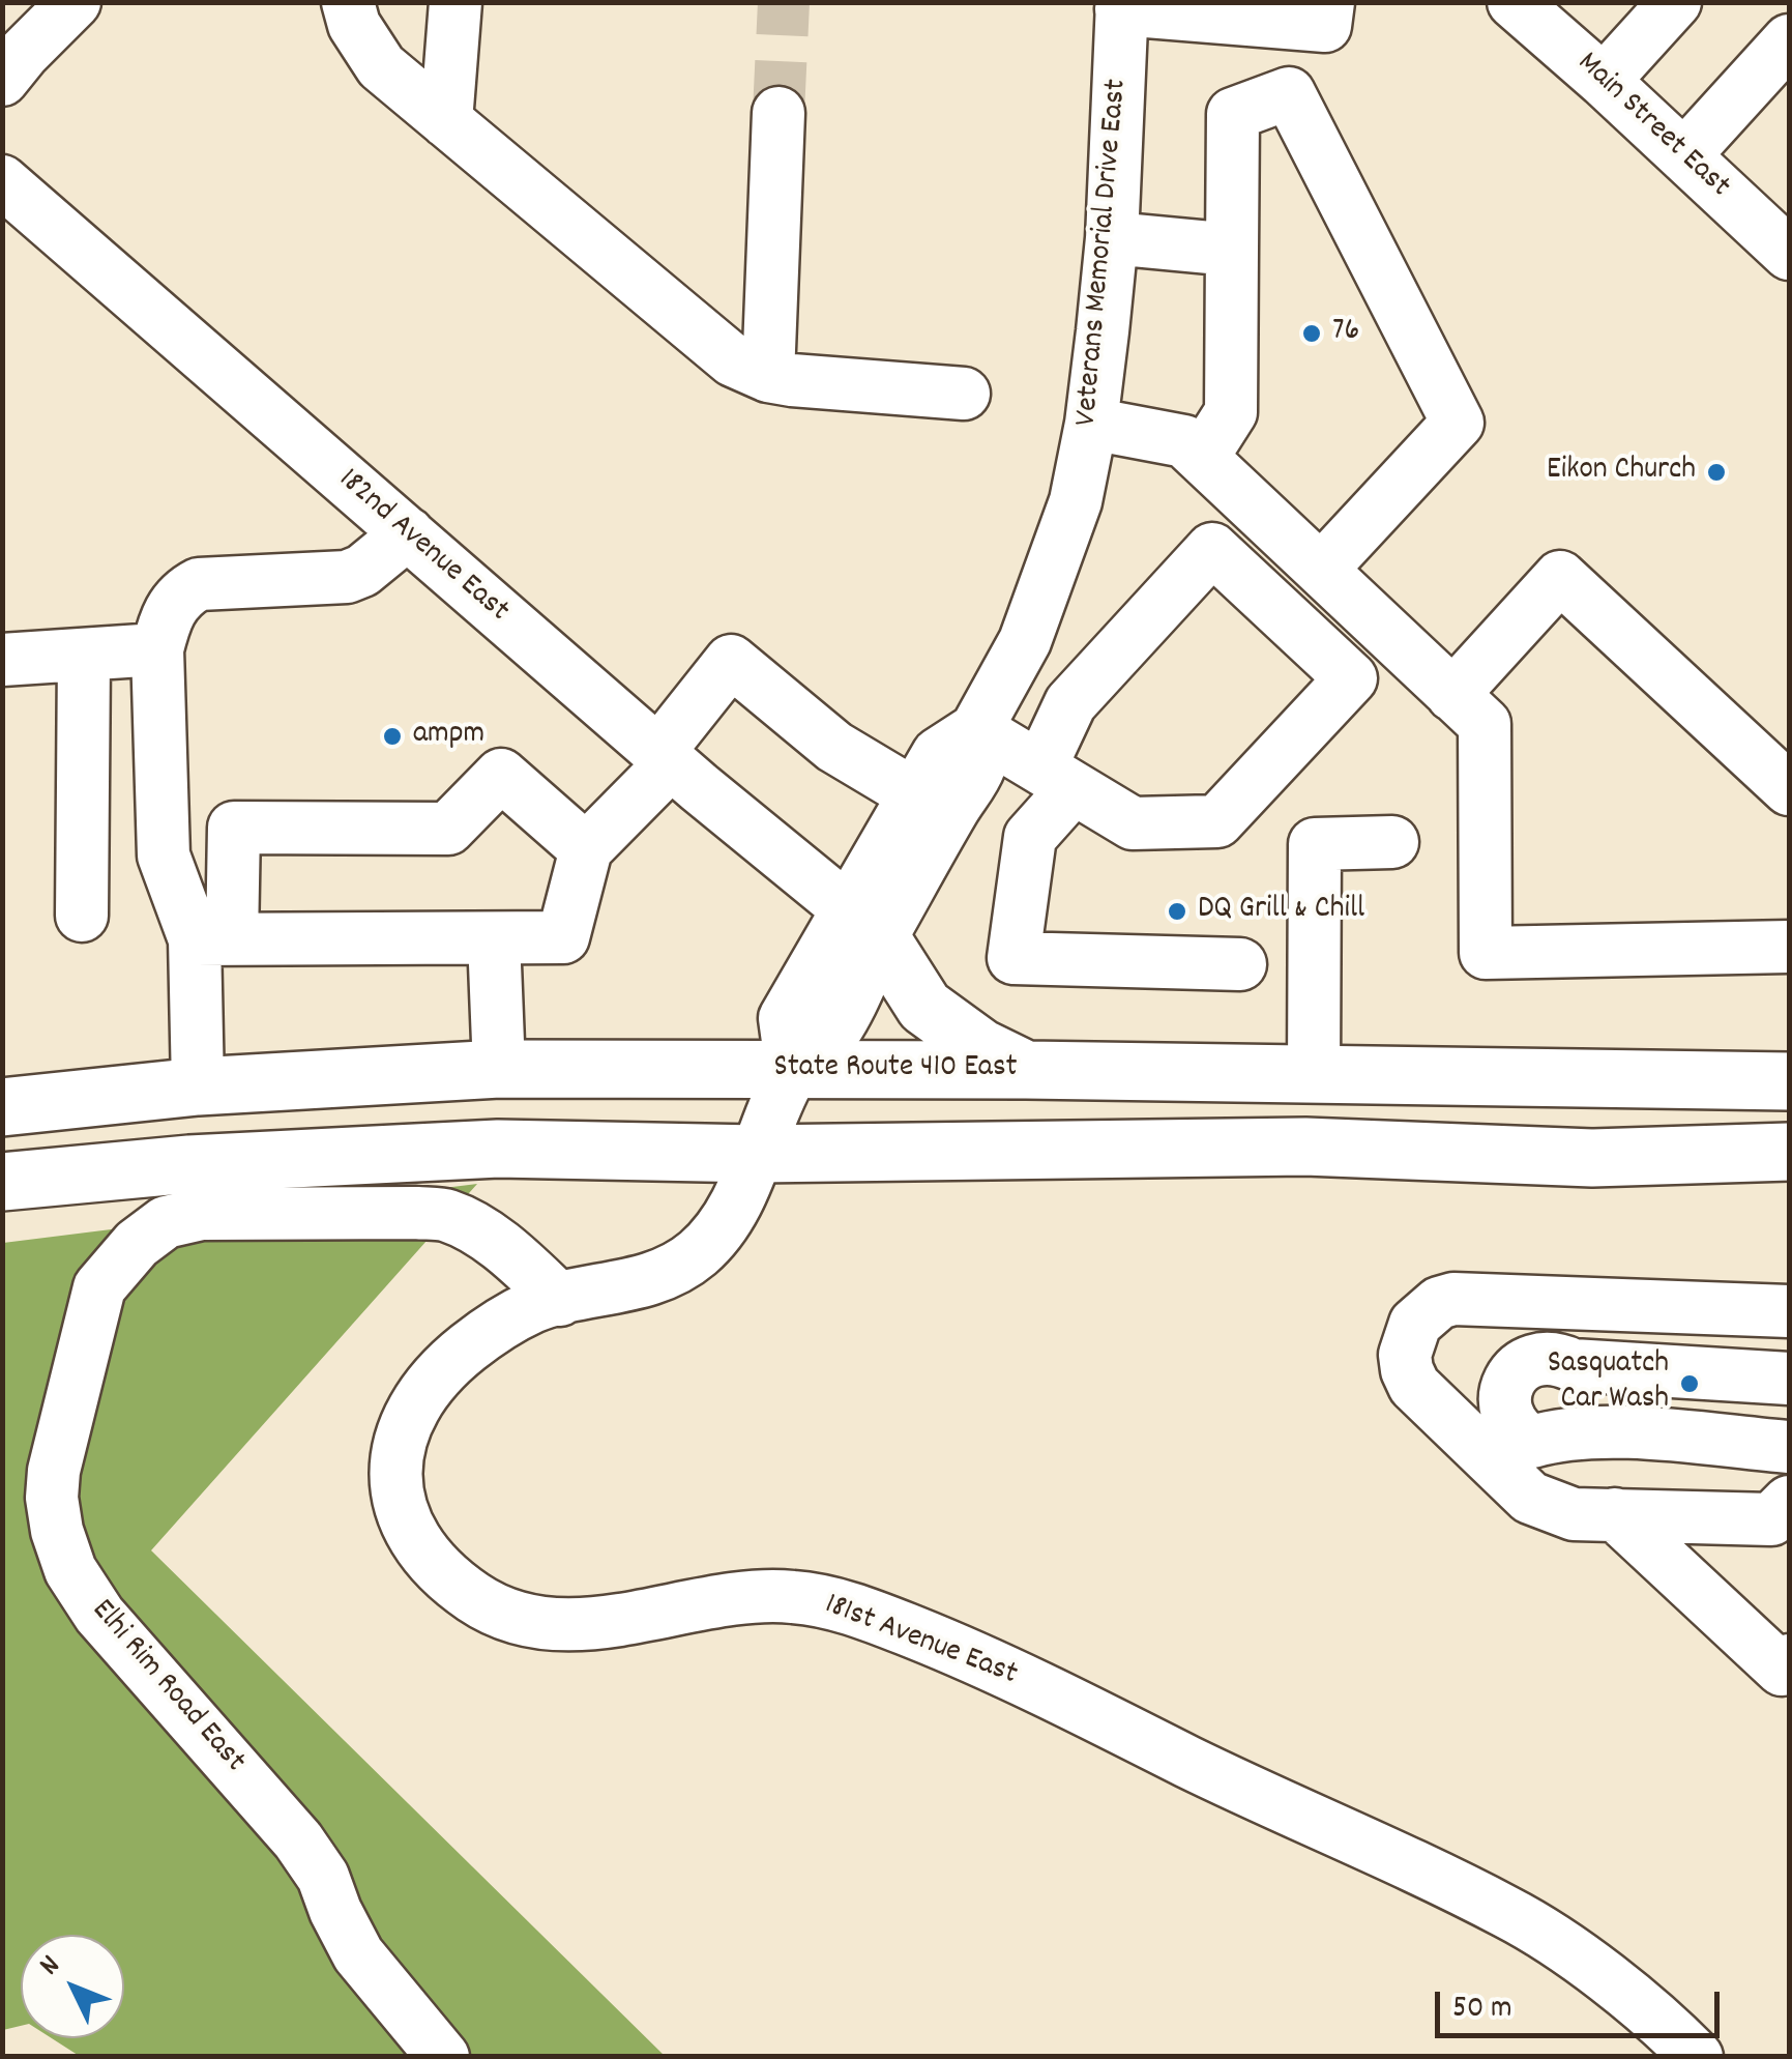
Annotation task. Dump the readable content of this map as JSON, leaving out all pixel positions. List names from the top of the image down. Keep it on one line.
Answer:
{"streets":{"highway":["State Route 410 East"],"street":["Main Street East","Veterans Memorial Drive East","182nd Avenue East","181st Avenue East","Elhi Rim Road East"]},"crossings":[["Veterans Memorial Drive East","182nd Avenue East"],["State Route 410 East","181st Avenue East"],["181st Avenue East","Elhi Rim Road East"]],"places":["76","Eikon Church","ampm","DQ Grill & Chill","Sasquatch Car Wash"],"scale_bar":"50 m","north":"top left"}
